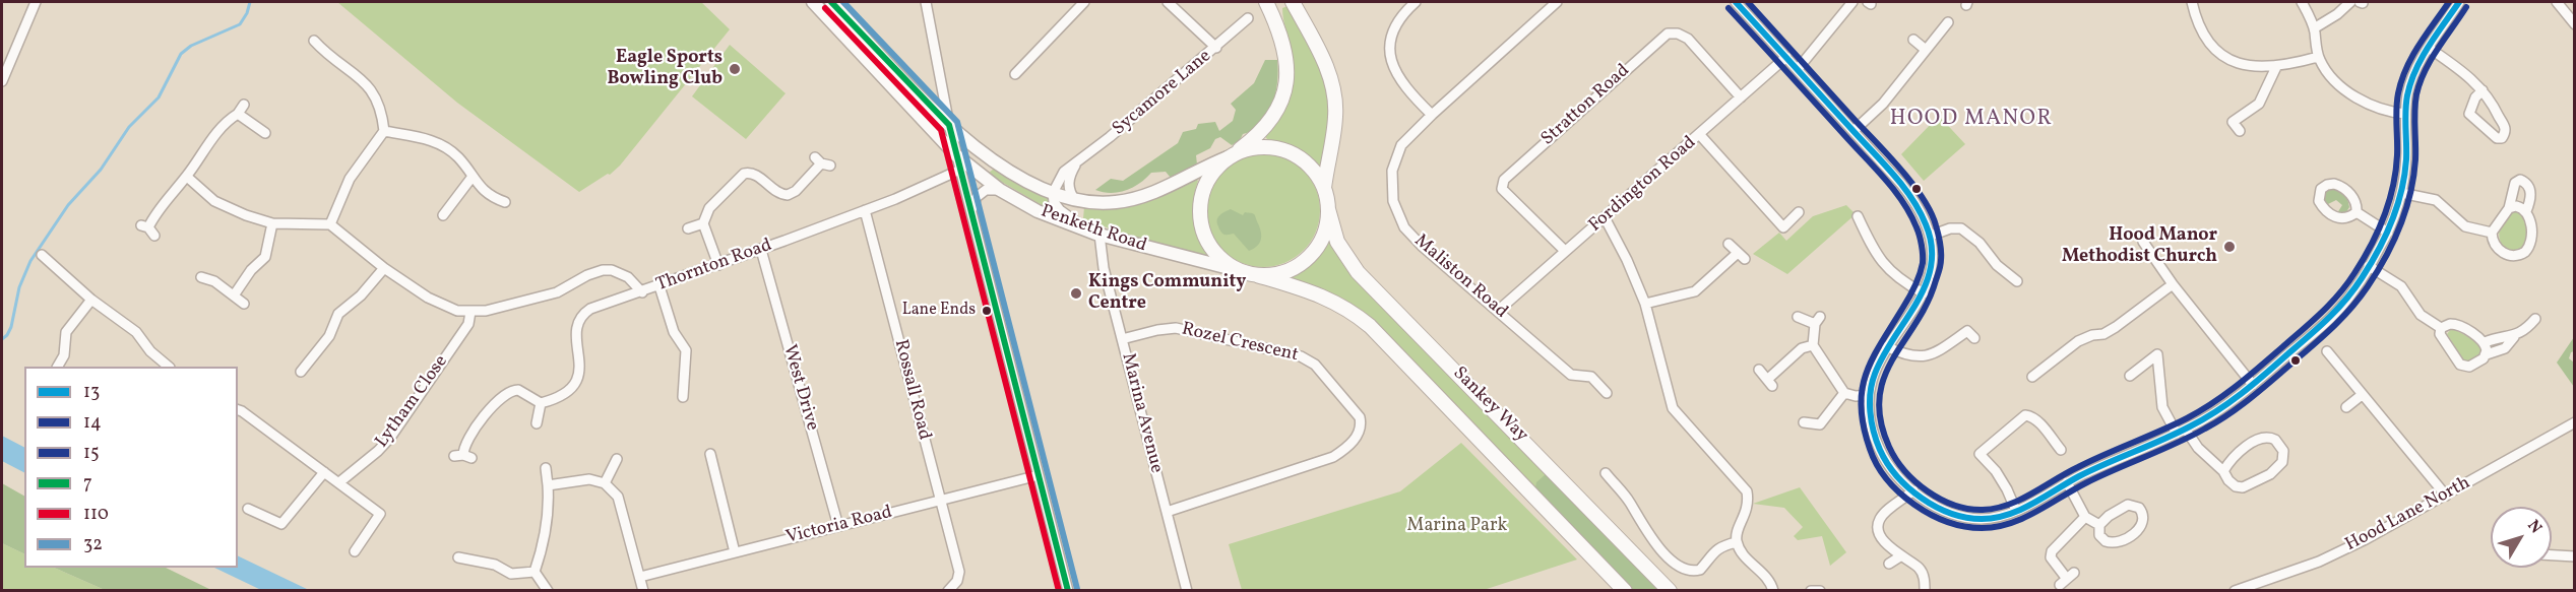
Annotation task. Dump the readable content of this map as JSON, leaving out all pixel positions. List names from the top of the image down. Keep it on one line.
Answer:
{"streets":{"highway":["Sankey Way"],"main road":["Penketh Road"],"street":["Sycamore Lane","Stratton Road","Fordington Road","Thornton Road","Maliston Road","Rozel Crescent","West Drive","Rossall Road","Lytham Close","Marina Avenue","Hood Lane North","Victoria Road"]},"crossings":[["Sycamore Lane","Penketh Road"],["Stratton Road","Fordington Road"],["Fordington Road","Maliston Road"],["Penketh Road","Sankey Way"],["Penketh Road","Marina Avenue"],["Thornton Road","West Drive"],["Thornton Road","Rossall Road"],["Thornton Road","Lytham Close"],["Rozel Crescent","Marina Avenue"],["West Drive","Victoria Road"],["Rossall Road","Victoria Road"]],"districts":["HOOD MANOR"],"parks":["Marina Park"],"places":["Eagle Sports Bowling Club","Hood Manor Methodist Church","Kings Community Centre","Lane Ends"],"lines":["transit line 13","transit line 15","transit line 7","transit line 32","transit line 14","transit line 110"],"legend":["13","14","15","7","110","32"],"north":"top right"}
